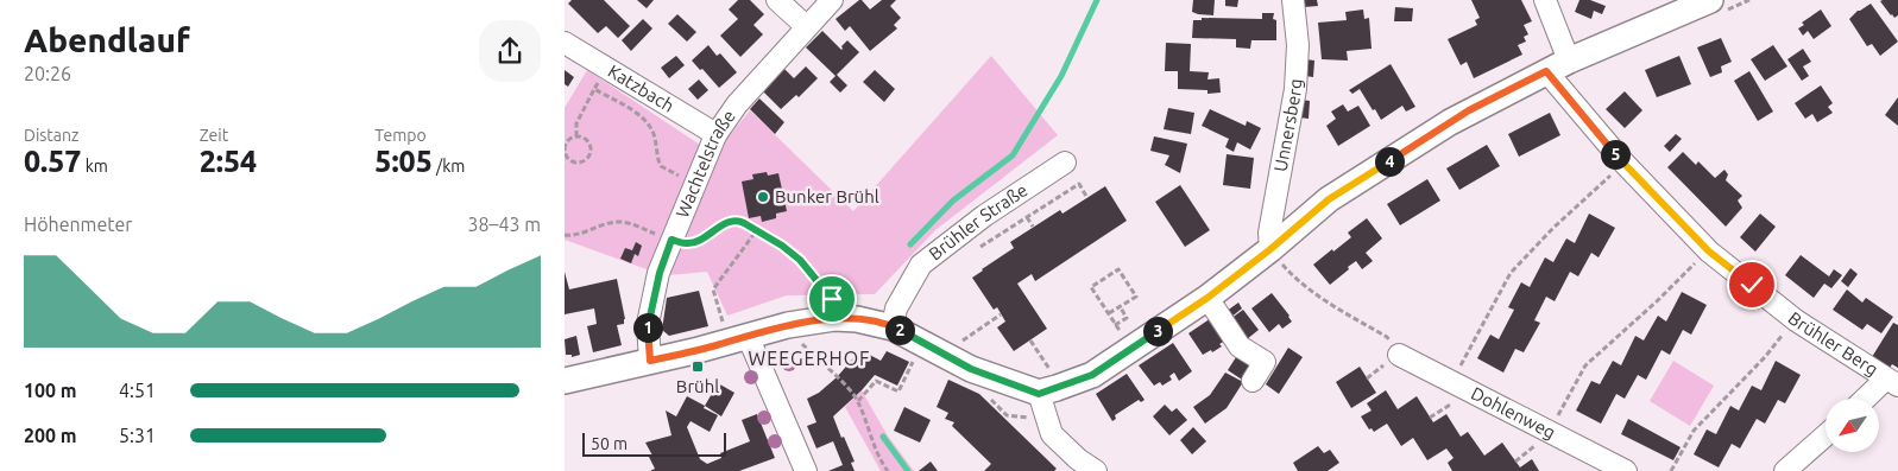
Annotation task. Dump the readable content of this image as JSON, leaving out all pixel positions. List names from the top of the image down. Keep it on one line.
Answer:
{"streets":{"street":["Katzbach","Unnersberg","Wachtelstraße","Brühler Straße","Brühler Berg","Dohlenweg"]},"crossings":[["Katzbach","Wachtelstraße"]],"districts":["WEEGERHOF"],"places":{"other":["Bunker Brühl"],"transit":["Brühl"]},"scale_bar":"50 m","north":"bottom left","page":{"heading":["Abendlauf","20:26"],"stats":[["Distanz","0.57 km"],["Zeit","2:54"],["Tempo","5:05 /km"]],"pins":["5","4","1","2","3"],"chart":["Höhenmeter","38–43 m"],"list":[{"name":"100 m","note":"4:51"},{"name":"200 m","note":"5:31"}],"scale":"50 m"}}
